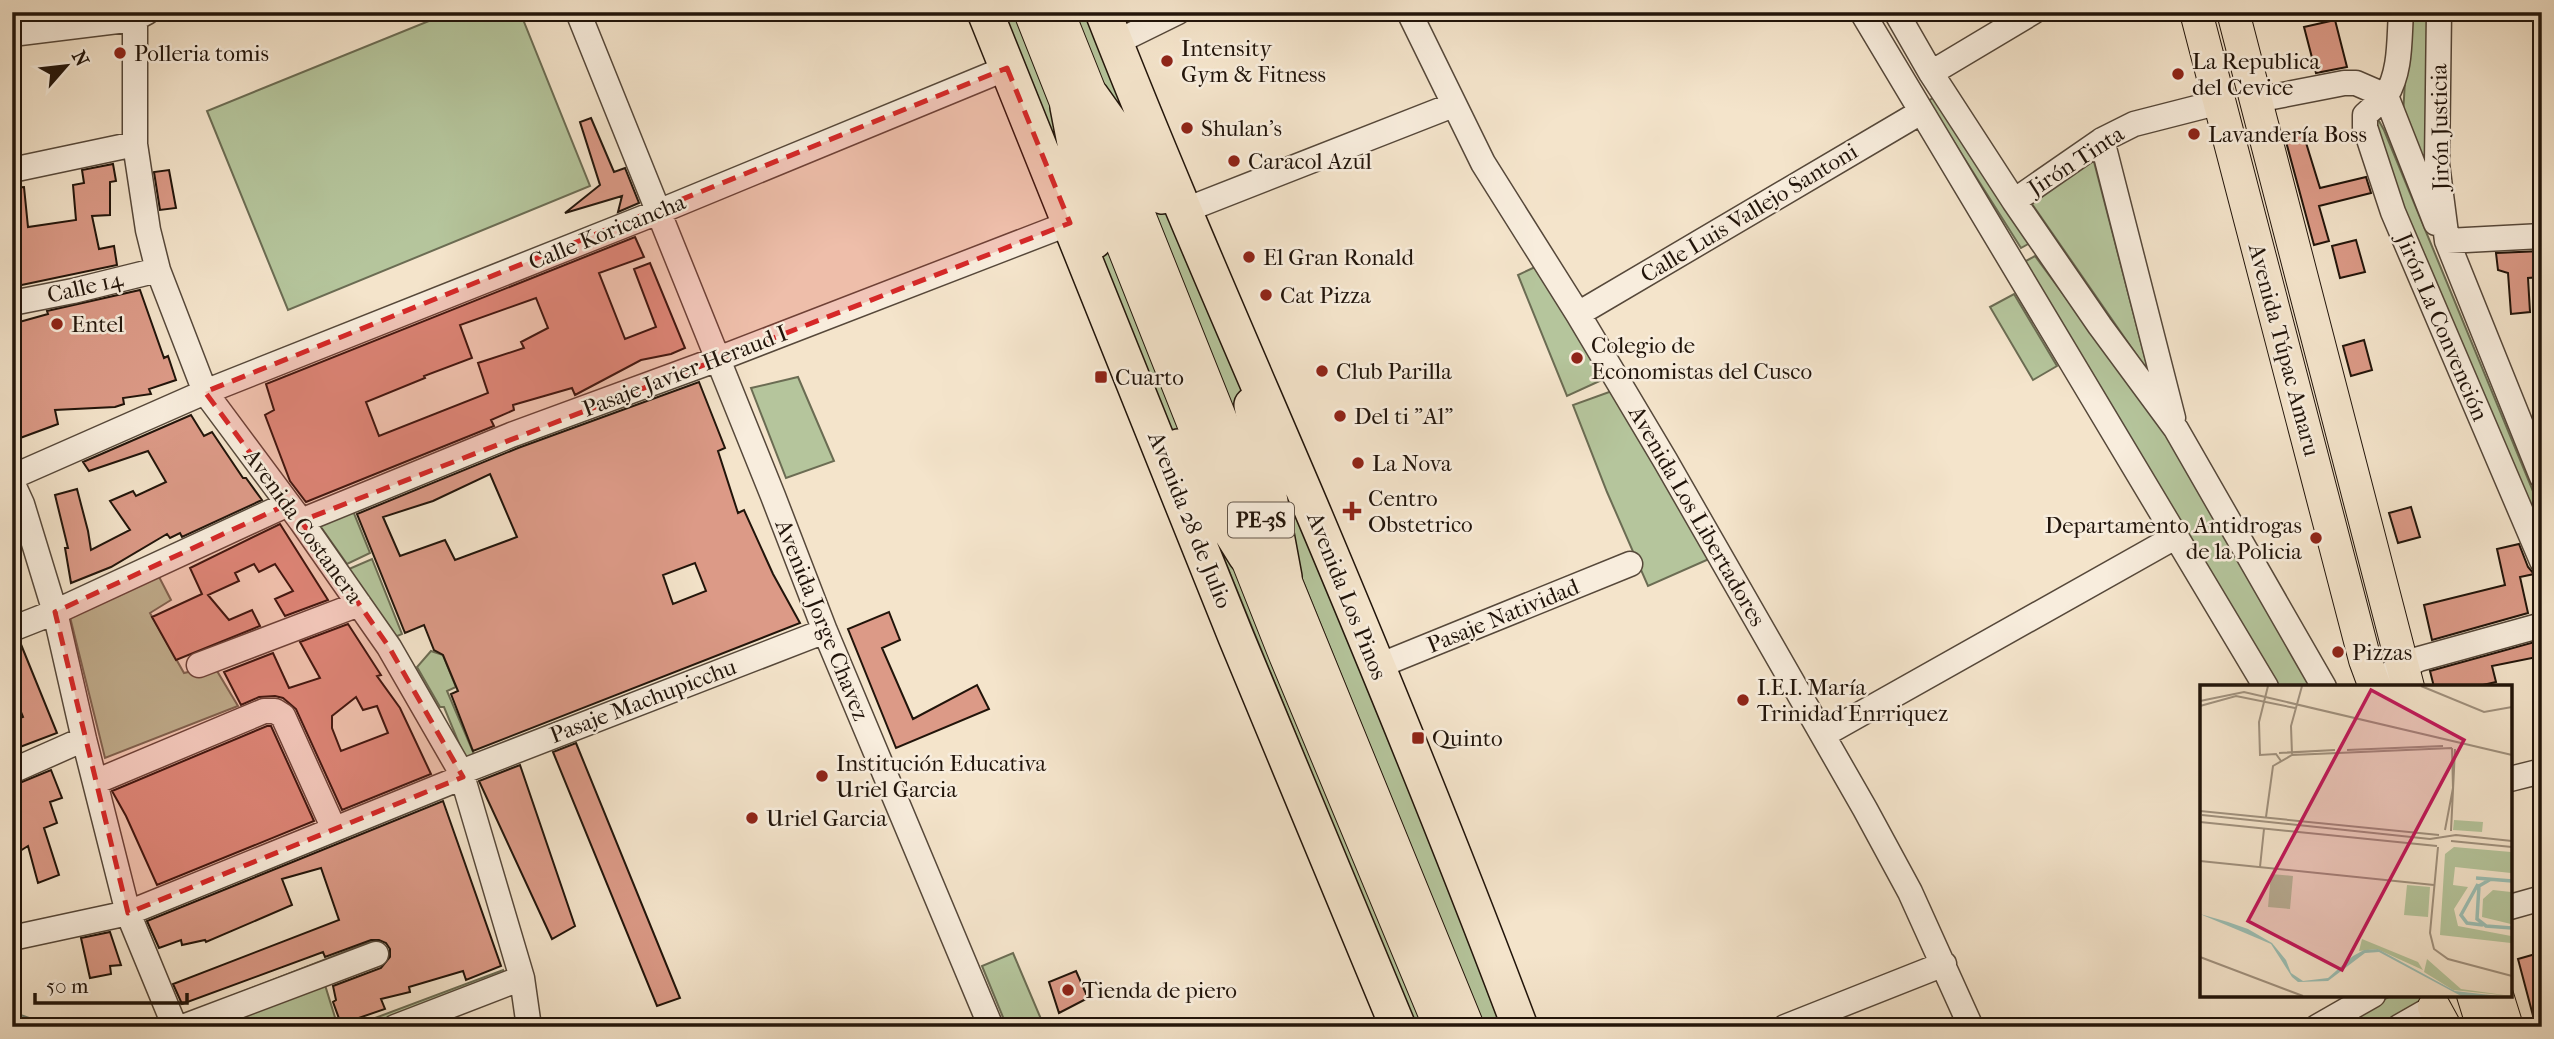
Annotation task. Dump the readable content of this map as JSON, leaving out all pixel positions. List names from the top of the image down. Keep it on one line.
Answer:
{"streets":{"highway":["Avenida 28 de Julio","Avenida Los Pinos"],"main road":["Avenida Túpac Amaru","PE-3S"],"street":["Jirón Justicia","Jirón Tinta","Calle Luis Vallejo Santoni","Calle Koricancha","Calle 14","Jirón La Convención","Pasaje Javier Heraud I","Avenida Los Libertadores","Avenida Costanera","Pasaje Natividad","Avenida Jorge Chavez","Pasaje Machupicchu"]},"crossings":[["Jirón Justicia","Jirón La Convención"],["Jirón Tinta","Avenida Túpac Amaru"],["Calle Luis Vallejo Santoni","Avenida Los Libertadores"],["Calle Koricancha","Avenida 28 de Julio"],["Calle Koricancha","Avenida Costanera"],["Calle Koricancha","Avenida Jorge Chavez"],["Calle 14","Avenida Costanera"],["Pasaje Javier Heraud I","Avenida 28 de Julio"],["Pasaje Javier Heraud I","Avenida Costanera"],["Pasaje Javier Heraud I","Avenida Jorge Chavez"],["Avenida Costanera","Pasaje Machupicchu"],["Avenida Los Pinos","Pasaje Natividad"],["Avenida Jorge Chavez","Pasaje Machupicchu"]],"places":{"other":["Polleria tomis","Intensity Gym & Fitness","La Republica del Cevice","Shulan's","Lavandería Boss","Caracol Azul","El Gran Ronald","Cat Pizza","Entel","Colegio de Economistas del Cusco","Club Parilla","Del ti \"Al\"","La Nova","Departamento Antidrogas de la Policia","Pizzas","I.E.I. María Trinidad Enrriquez","Institución Educativa Uriel Garcia","Uriel Garcia","Tienda de piero"],"transit":["Cuarto","Quinto"],"health":["Centro Obstetrico"]},"scale_bar":"50 m","north":"top right"}
